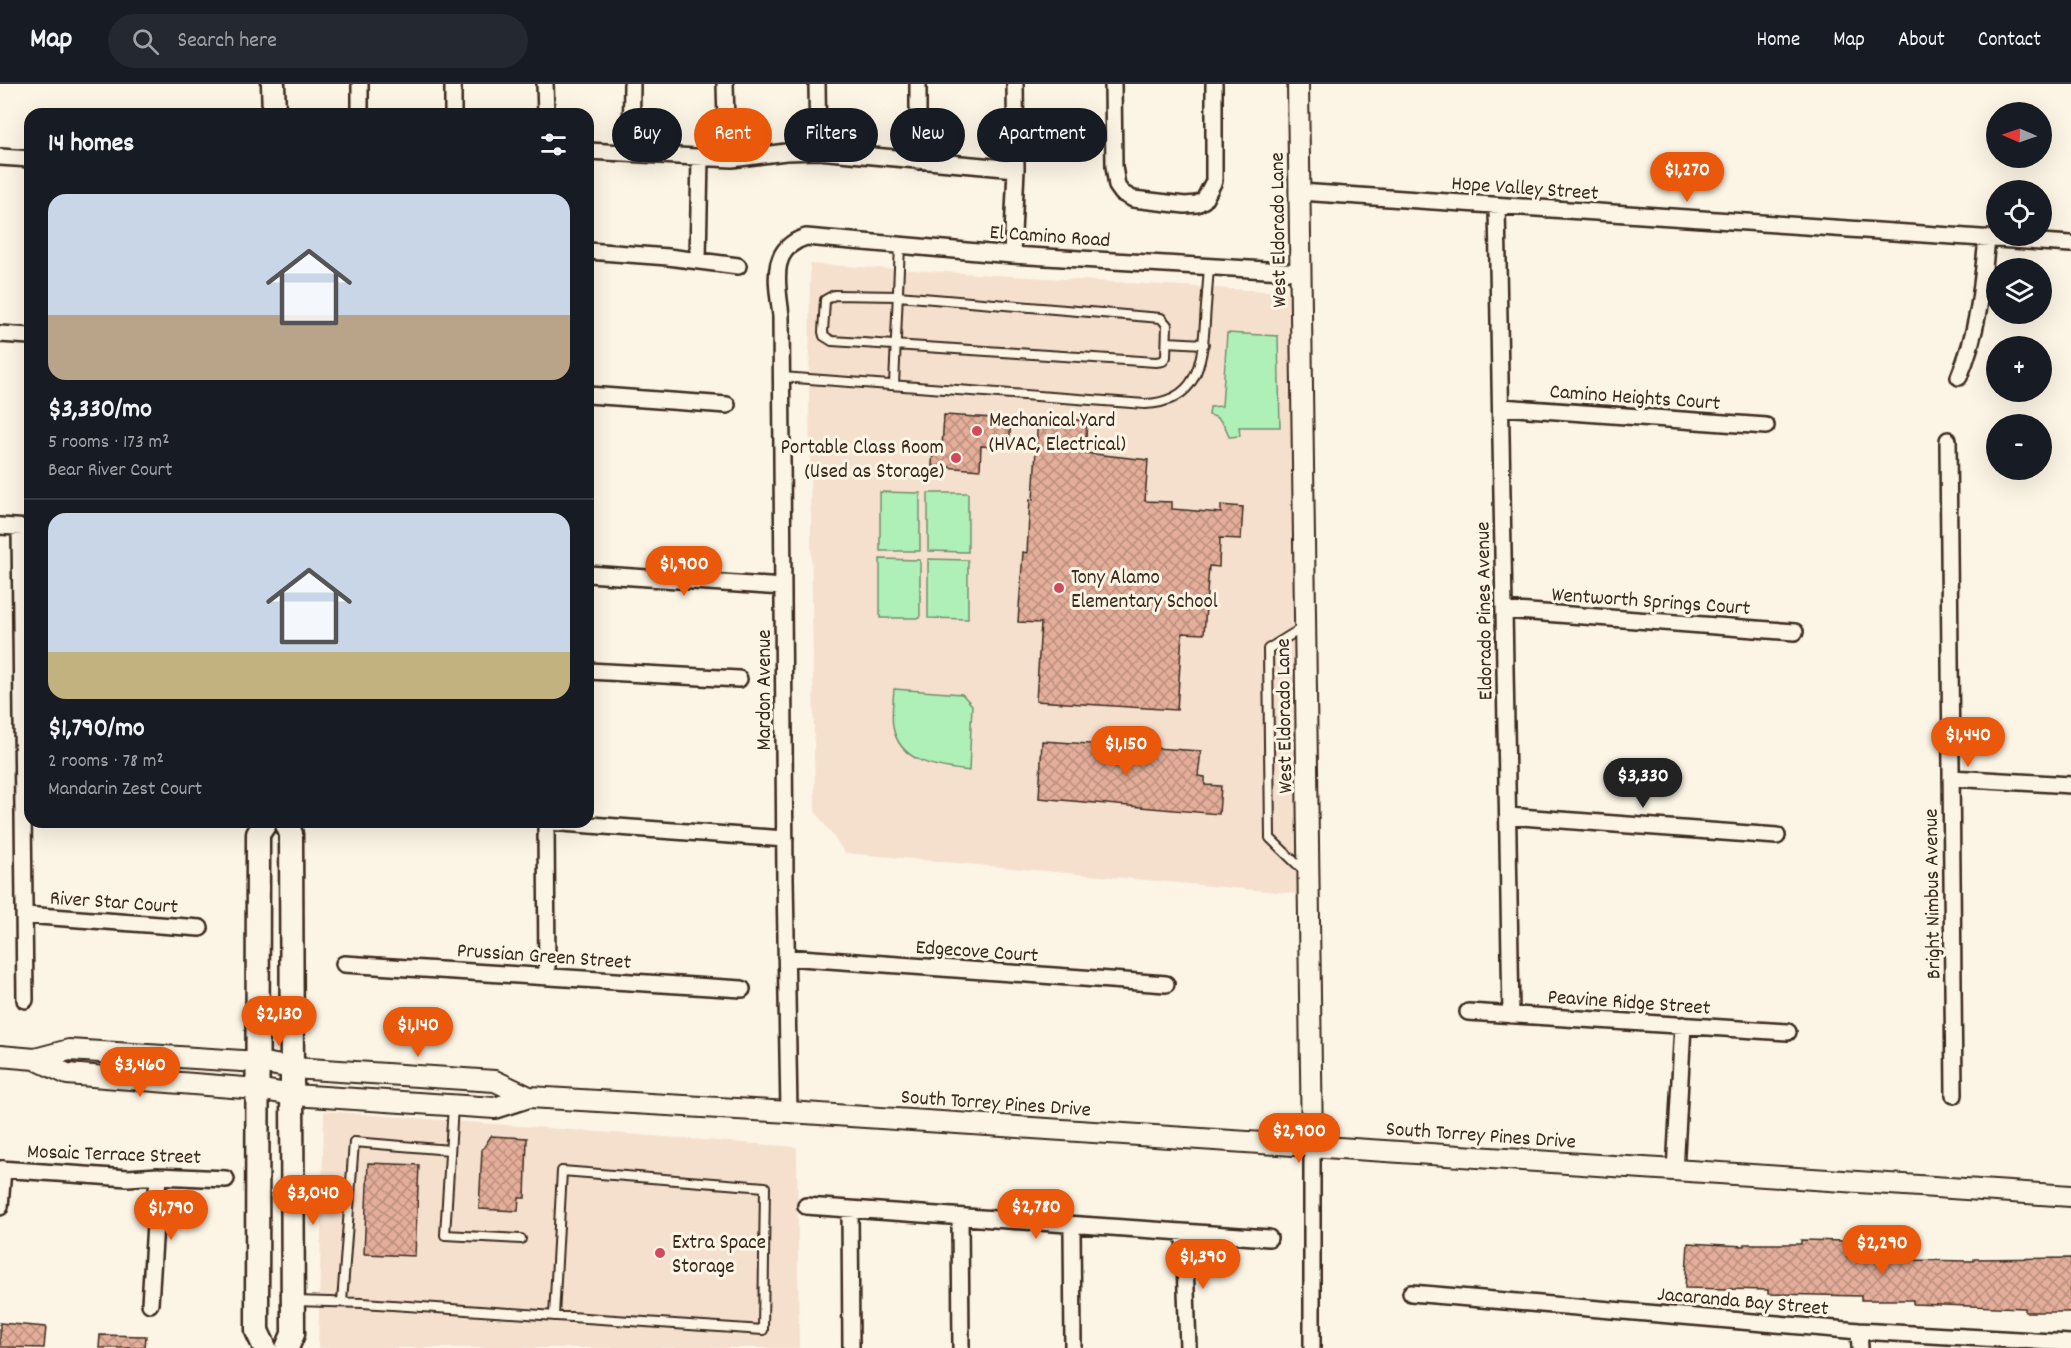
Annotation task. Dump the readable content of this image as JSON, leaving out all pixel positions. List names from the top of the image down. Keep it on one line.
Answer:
{"streets":{"street":["Hope Valley Street","West Eldorado Lane","El Camino Road","Camino Heights Court","Wentworth Springs Court","Eldorado Pines Avenue","Mardon Avenue","Bright Nimbus Avenue","River Star Court","Edgecove Court","Prussian Green Street","Peavine Ridge Street","South Torrey Pines Drive","Mosaic Terrace Street","Jacaranda Bay Street"]},"crossings":[["Hope Valley Street","West Eldorado Lane"],["Hope Valley Street","Eldorado Pines Avenue"],["West Eldorado Lane","El Camino Road"],["West Eldorado Lane","South Torrey Pines Drive"],["El Camino Road","Mardon Avenue"],["Camino Heights Court","Eldorado Pines Avenue"],["Wentworth Springs Court","Eldorado Pines Avenue"],["Eldorado Pines Avenue","Peavine Ridge Street"],["Mardon Avenue","Edgecove Court"],["Mardon Avenue","South Torrey Pines Drive"]],"places":["Mechanical Yard (HVAC, Electrical)","Portable Class Room (Used as Storage)","Tony Alamo Elementary School","Extra Space Storage"],"north":"left","page":{"header":"Map","search":"Search here","nav":["Home","Map","About","Contact"],"map_buttons":["+","−"],"chip":["Buy","Rent","Filters","New","Apartment"],"heading":"14 homes","price":["$1,270","$1,900","$1,440","$1,150","$3,330","$2,130","$1,140","$3,460","$2,900","$3,040","$2,780","$1,790","$2,290","$1,390"],"list":[{"name":"$3,330/mo","note":"5 rooms · 173 m² · Bear River Court"},{"name":"$1,790/mo","note":"2 rooms · 78 m² · Mandarin Zest Court"}]}}
